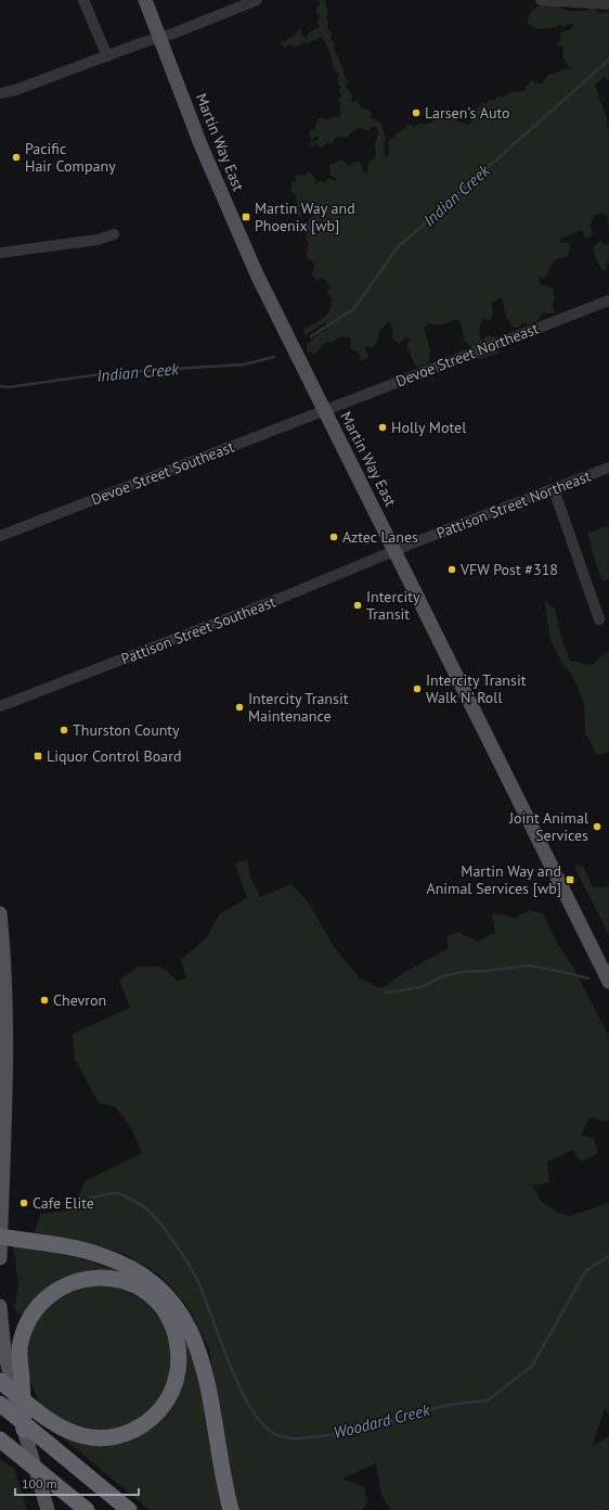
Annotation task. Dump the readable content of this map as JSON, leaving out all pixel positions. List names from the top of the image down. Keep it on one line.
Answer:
{"streets":{"main road":["Martin Way East"],"street":["Devoe Street Northeast","Devoe Street Southeast","Pattison Street Northeast","Pattison Street Southeast"]},"crossings":[["Martin Way East","Devoe Street Northeast"],["Martin Way East","Devoe Street Southeast"],["Martin Way East","Pattison Street Northeast"],["Martin Way East","Pattison Street Southeast"],["Devoe Street Northeast","Devoe Street Southeast"],["Pattison Street Northeast","Pattison Street Southeast"]],"water":["Indian Creek","Woodard Creek"],"places":{"other":["Larsen's Auto","Pacific Hair Company","Holly Motel","Aztec Lanes","VFW Post #318","Intercity Transit","Intercity Transit Walk N' Roll","Intercity Transit Maintenance","Thurston County","Joint Animal Services","Chevron","Cafe Elite"],"transit":["Martin Way and Phoenix [wb]","Liquor Control Board","Martin Way and Animal Services [wb]"]},"scale_bar":"100 m"}
